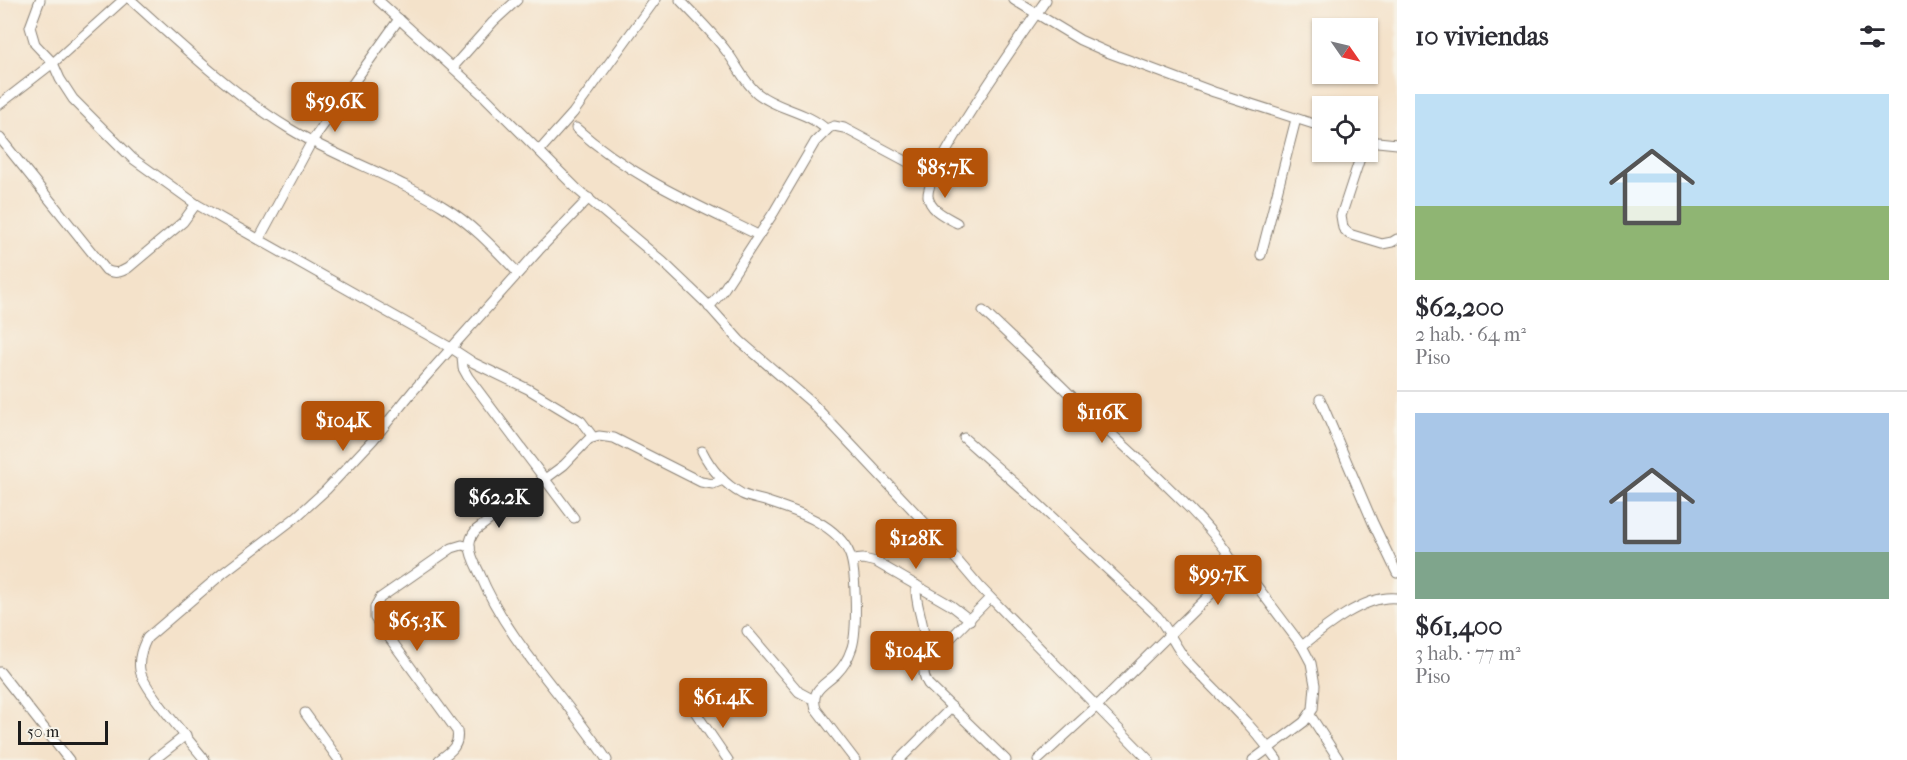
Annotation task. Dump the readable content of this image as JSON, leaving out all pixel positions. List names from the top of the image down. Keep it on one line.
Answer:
{"scale_bar":"50 m","north":"bottom right","page":{"heading":"10 viviendas","list":[{"name":"$62,200","note":"2 hab. · 64 m² · Piso"},{"name":"$61,400","note":"3 hab. · 77 m² · Piso"}],"price":["$59.6K","$85.7K","$116K","$104K","$62.2K","$128K","$99.7K","$65.3K","$104K","$61.4K"],"scale":"50 m"}}
